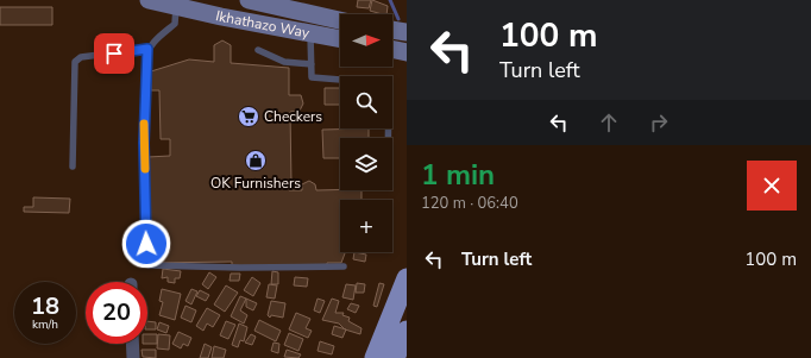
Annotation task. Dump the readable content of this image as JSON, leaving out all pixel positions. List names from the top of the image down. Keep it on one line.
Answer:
{"streets":{"street":["Ikhathazo Way"]},"places":{"supermarket":["Checkers"],"shop":["OK Furnishers"]},"north":"right","page":{"turn":["100 m","Turn left"],"map_buttons":"+","heading":["1 min","120 m · 06:40"],"list":[{"name":"Turn left","value":"100 m"}],"speed":"18 km/h","limit":"20"}}
